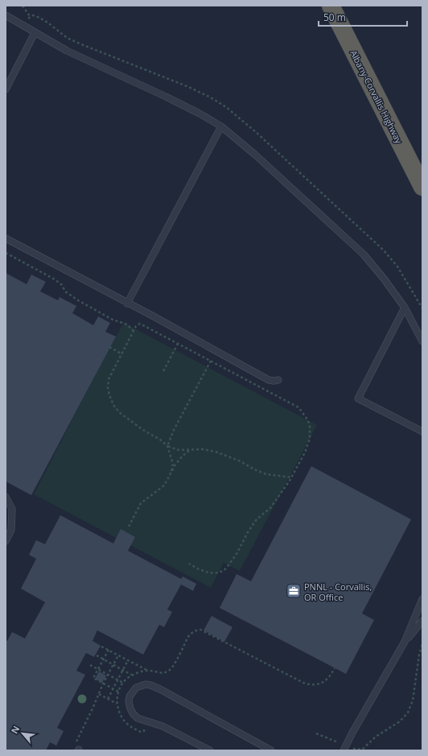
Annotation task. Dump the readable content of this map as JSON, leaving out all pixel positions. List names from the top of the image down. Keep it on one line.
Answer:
{"streets":{"highway":["Albany-Corvallis Highway"]},"places":{"office":["PNNL - Corvallis, OR Office"]},"scale_bar":"50 m","north":"top left"}
